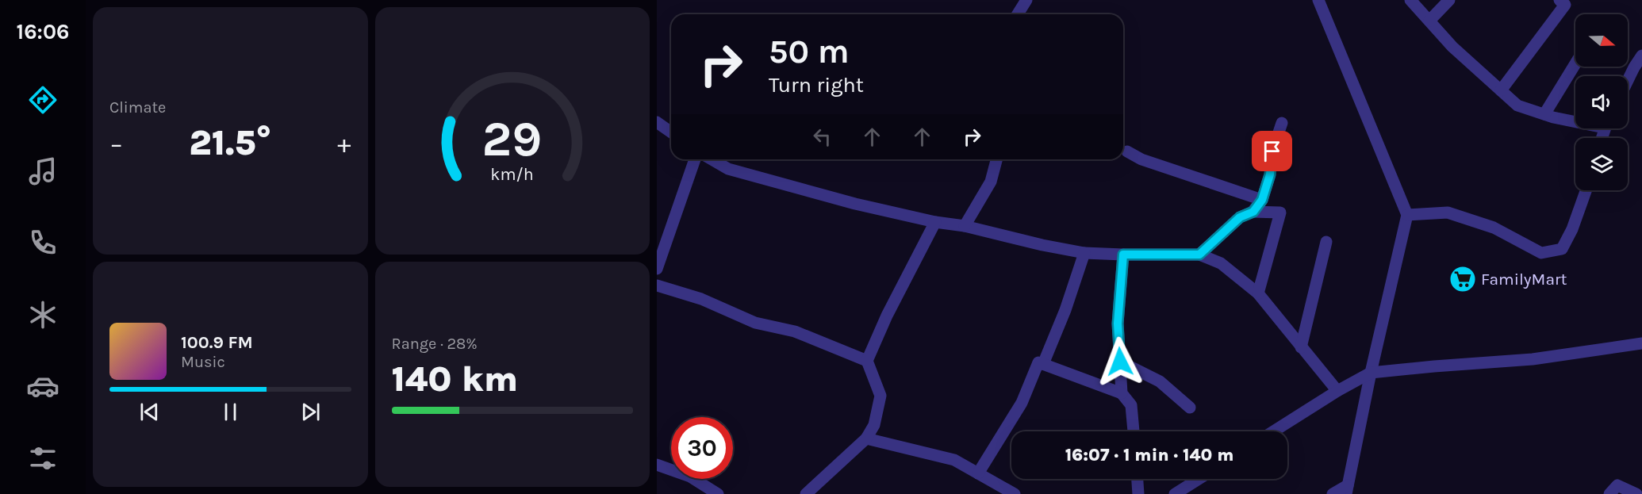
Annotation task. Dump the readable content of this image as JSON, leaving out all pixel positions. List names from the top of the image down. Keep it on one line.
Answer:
{"places":{"supermarket":["FamilyMart"]},"north":"right","page":{"tabs":"16:06","tile":["Climate",["Range · 28%","140 km"]],"turn":["50 m","Turn right"],"heat":["−","21.5°","+"],"song":["100.9 FM","Music"],"limit":"30","trip":"16:07 · 1 min · 140 m","gauge":["29","km/h"]}}
